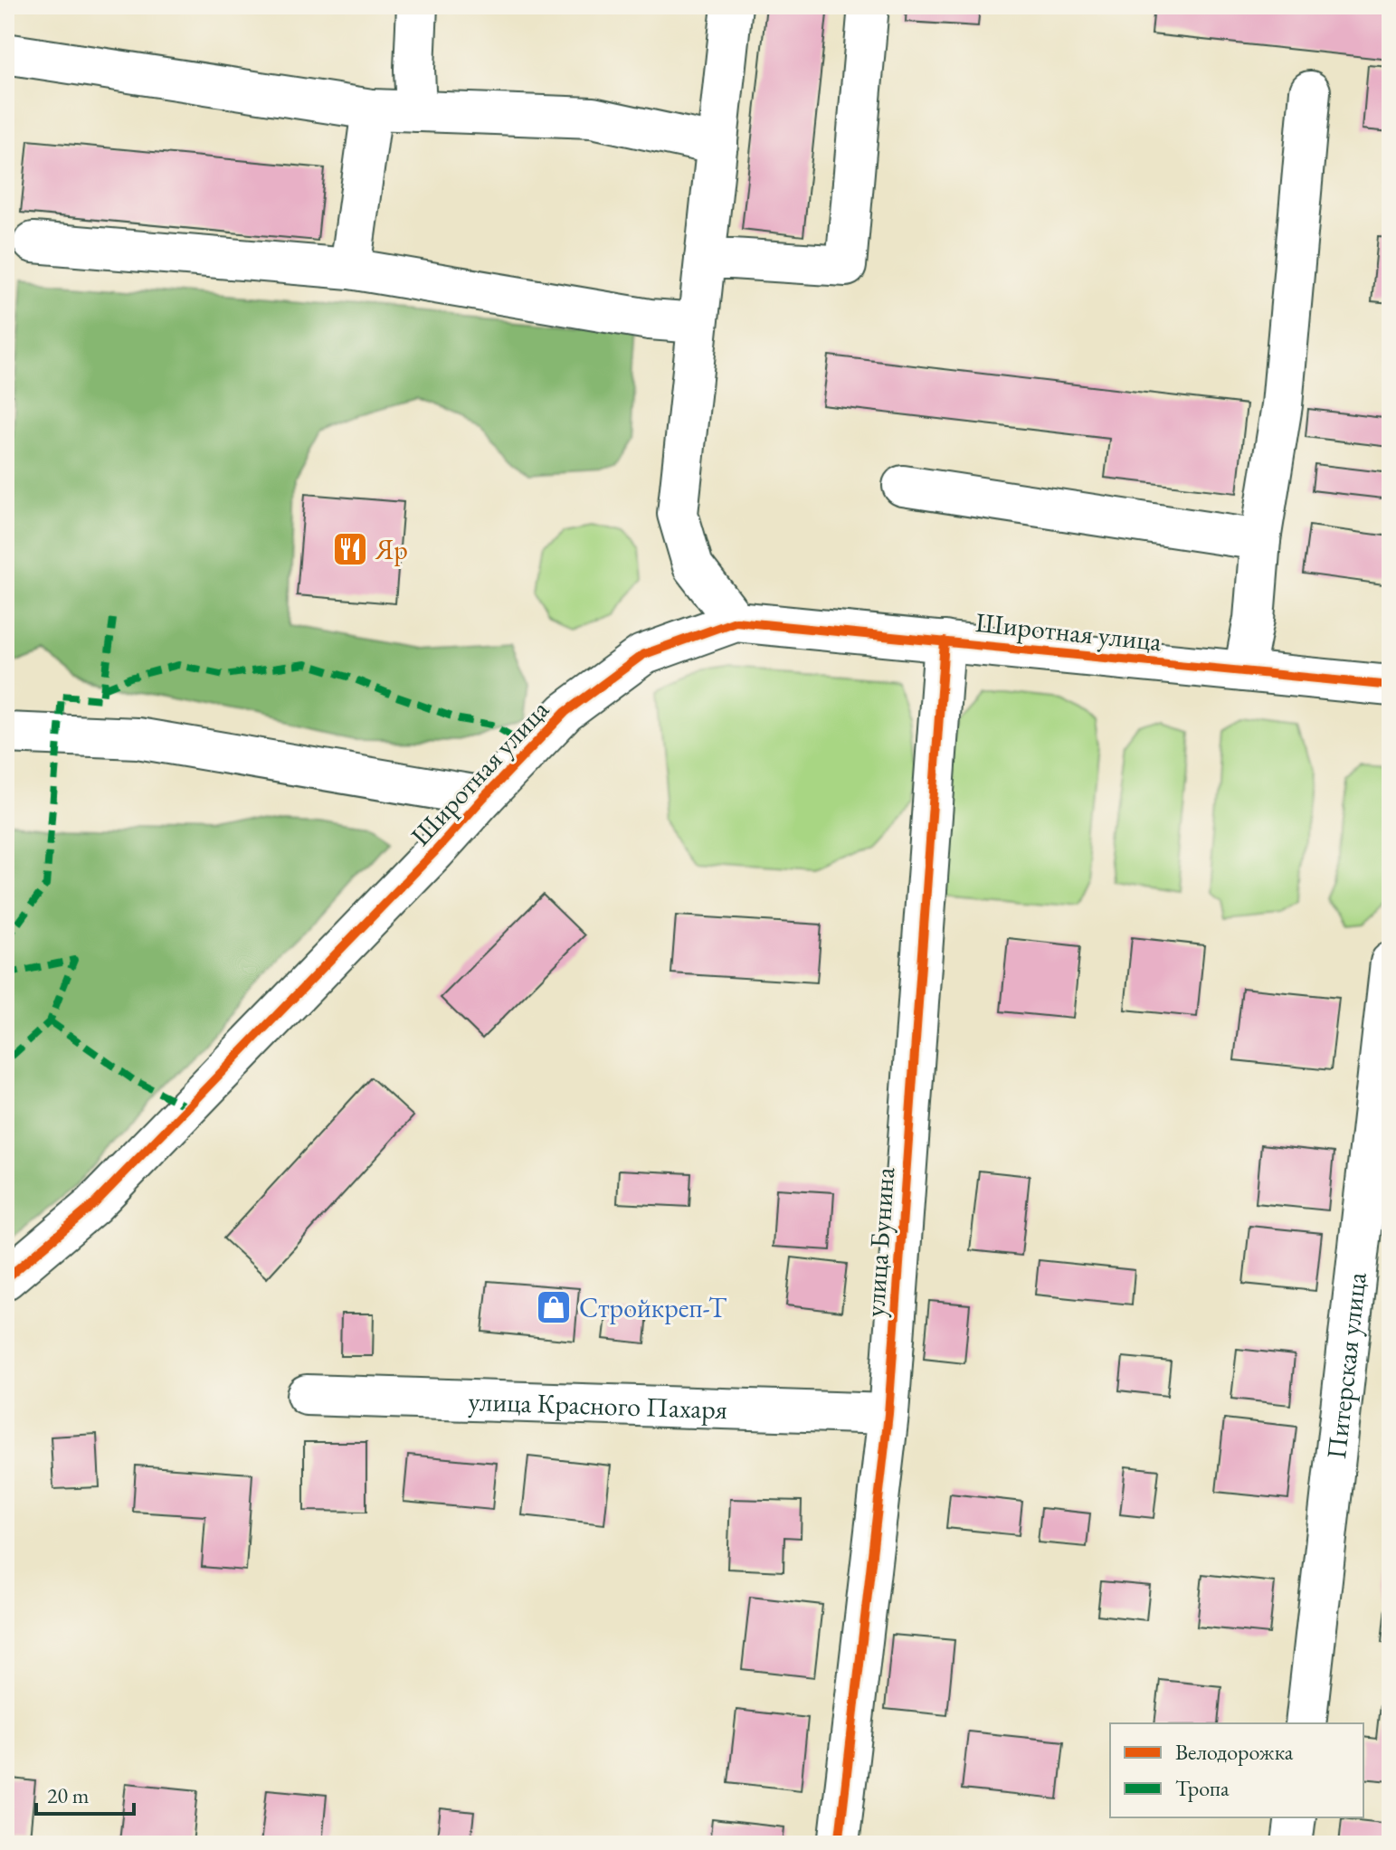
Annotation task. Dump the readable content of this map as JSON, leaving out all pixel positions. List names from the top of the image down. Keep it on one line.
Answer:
{"streets":{"street":["Широтная улица","улица Бунина","Питерская улица","улица Красного Пахаря"]},"crossings":[["Широтная улица","улица Бунина"],["улица Бунина","улица Красного Пахаря"]],"places":{"restaurant":["Яр"],"shop":["Стройкреп-Т"]},"legend":["Велодорожка","Тропа"],"scale_bar":"20 m"}
